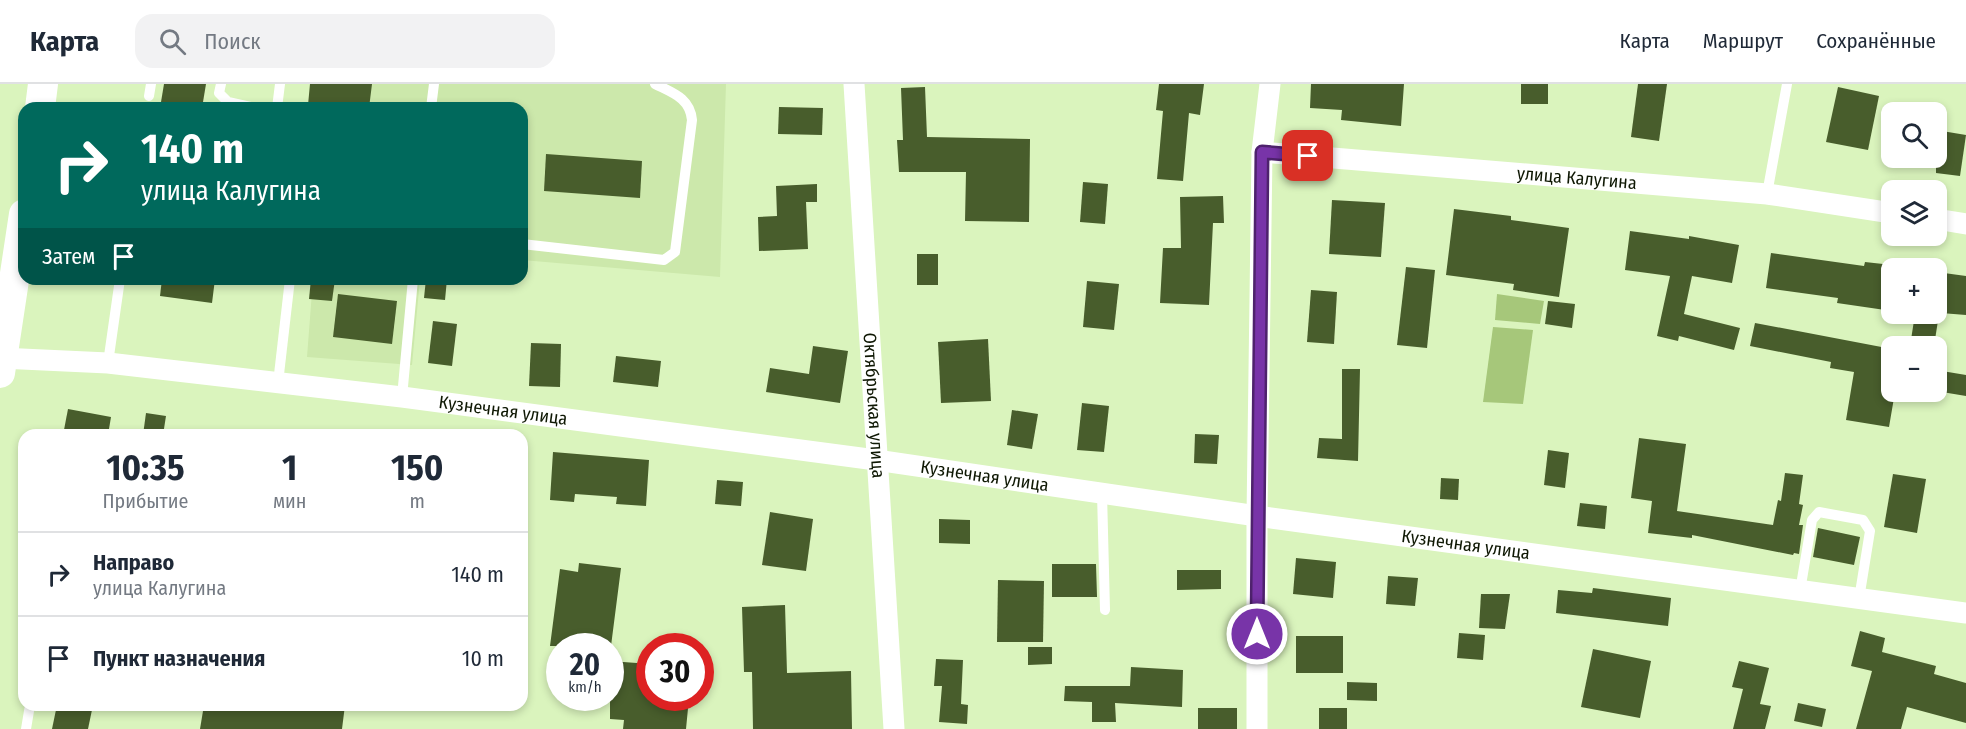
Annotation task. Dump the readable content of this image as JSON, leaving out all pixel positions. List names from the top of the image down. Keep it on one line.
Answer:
{"streets":{"street":["улица Калугина","Октябрьская улица","Кузнечная улица"]},"crossings":[["Октябрьская улица","Кузнечная улица"]],"page":{"header":"Карта","search":"Поиск","nav":["Карта","Маршрут","Сохранённые"],"map_buttons":["+","−"],"turn":["140 m","улица Калугина"],"then":"Затем","eta":["10:35","Прибытие","1","мин","150","m"],"list":[{"name":"Направо","note":"улица Калугина","value":"140 m"},{"name":"Пункт назначения","value":"10 m"}],"speed":"20 km/h","limit":"30"}}
